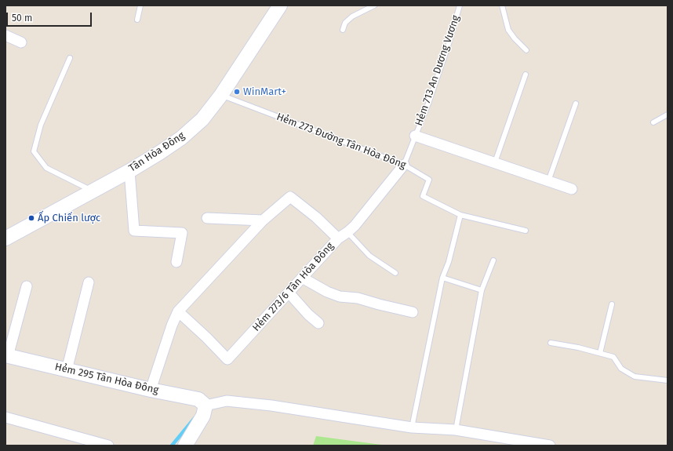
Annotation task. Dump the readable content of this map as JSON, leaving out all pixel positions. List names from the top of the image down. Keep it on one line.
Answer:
{"streets":{"street":["Tân Hòa Đông","Hẻm 273/6 Tân Hòa Đông","Hẻm 295 Tân Hòa Đông"],"lane":["Hẻm 713 An Dương Vương","Hẻm 273 Đường Tân Hòa Đông"]},"crossings":[["Hẻm 713 An Dương Vương","Hẻm 273 Đường Tân Hòa Đông"],["Hẻm 713 An Dương Vương","Hẻm 273/6 Tân Hòa Đông"],["Hẻm 273 Đường Tân Hòa Đông","Tân Hòa Đông"],["Hẻm 273 Đường Tân Hòa Đông","Hẻm 273/6 Tân Hòa Đông"]],"places":["WinMart+","Ấp Chiến lược"],"scale_bar":"50 m"}
